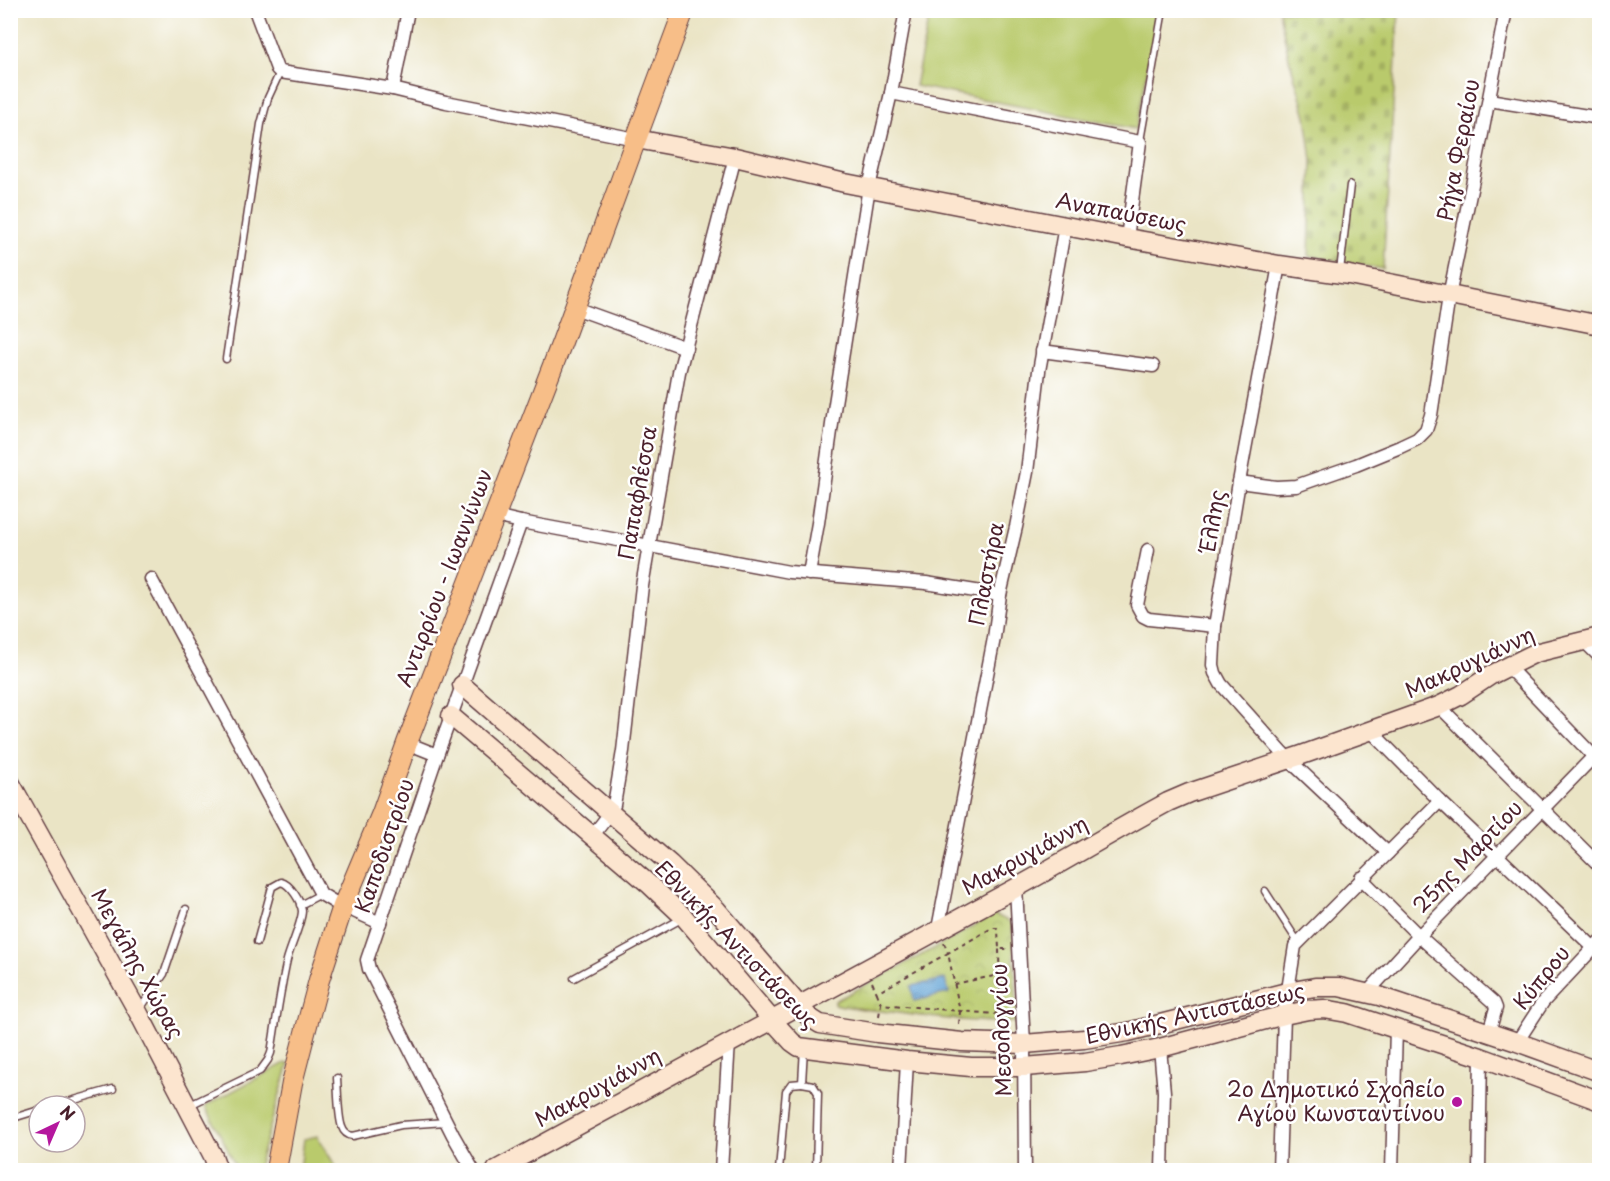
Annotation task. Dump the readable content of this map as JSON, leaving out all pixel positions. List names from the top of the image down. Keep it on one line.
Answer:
{"streets":{"main road":["Αντιρρίου - Ιωαννίνων"],"street":["Ρήγα Φεραίου","Αναπαύσεως","Παπαφλέσσα","Έλλης","Πλαστήρα","Μακρυγιάννη","Καποδιστρίου","25ης Μαρτίου","Εθνικής Αντιστάσεως","Μεγάλης Χώρας","Κύπρου","Μεσολογγίου"]},"crossings":[["Ρήγα Φεραίου","Αναπαύσεως"],["Ρήγα Φεραίου","Έλλης"],["Αναπαύσεως","Παπαφλέσσα"],["Αναπαύσεως","Έλλης"],["Αναπαύσεως","Πλαστήρα"],["Αναπαύσεως","Αντιρρίου - Ιωαννίνων"],["Παπαφλέσσα","Εθνικής Αντιστάσεως"],["Έλλης","Μακρυγιάννη"],["Πλαστήρα","Μακρυγιάννη"],["Μακρυγιάννη","Εθνικής Αντιστάσεως"],["Μακρυγιάννη","Μεσολογγίου"],["Καποδιστρίου","Εθνικής Αντιστάσεως"],["25ης Μαρτίου","Εθνικής Αντιστάσεως"],["Εθνικής Αντιστάσεως","Κύπρου"],["Εθνικής Αντιστάσεως","Μεσολογγίου"]],"places":["2ο Δημοτικό Σχολείο Αγίου Κωνσταντίνου"],"north":"top right"}
